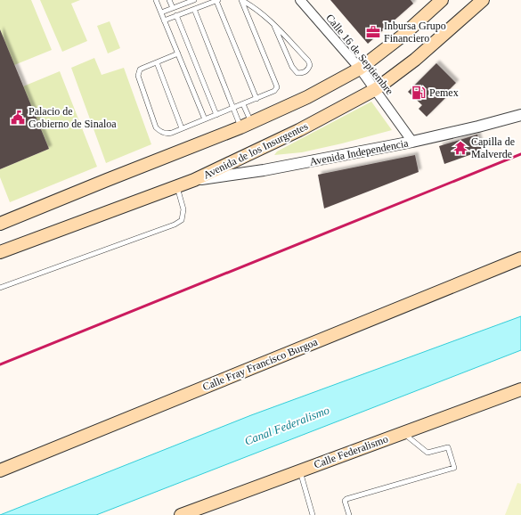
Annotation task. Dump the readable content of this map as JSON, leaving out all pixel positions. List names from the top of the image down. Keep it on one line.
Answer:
{"streets":{"main road":["Avenida de los Insurgentes","Calle Fray Francisco Burgoa","Calle Federalismo"],"street":["Calle 16 de Septiembre","Avenida Independencia"]},"crossings":[["Calle 16 de Septiembre","Avenida de los Insurgentes"],["Calle 16 de Septiembre","Avenida Independencia"],["Avenida de los Insurgentes","Avenida Independencia"]],"water":["Canal Federalismo"],"places":{"office":["Inbursa Grupo Financiero"],"fuel station":["Pemex"],"public building":["Palacio de Gobierno de Sinaloa"],"temple":["Capilla de Malverde"]}}
